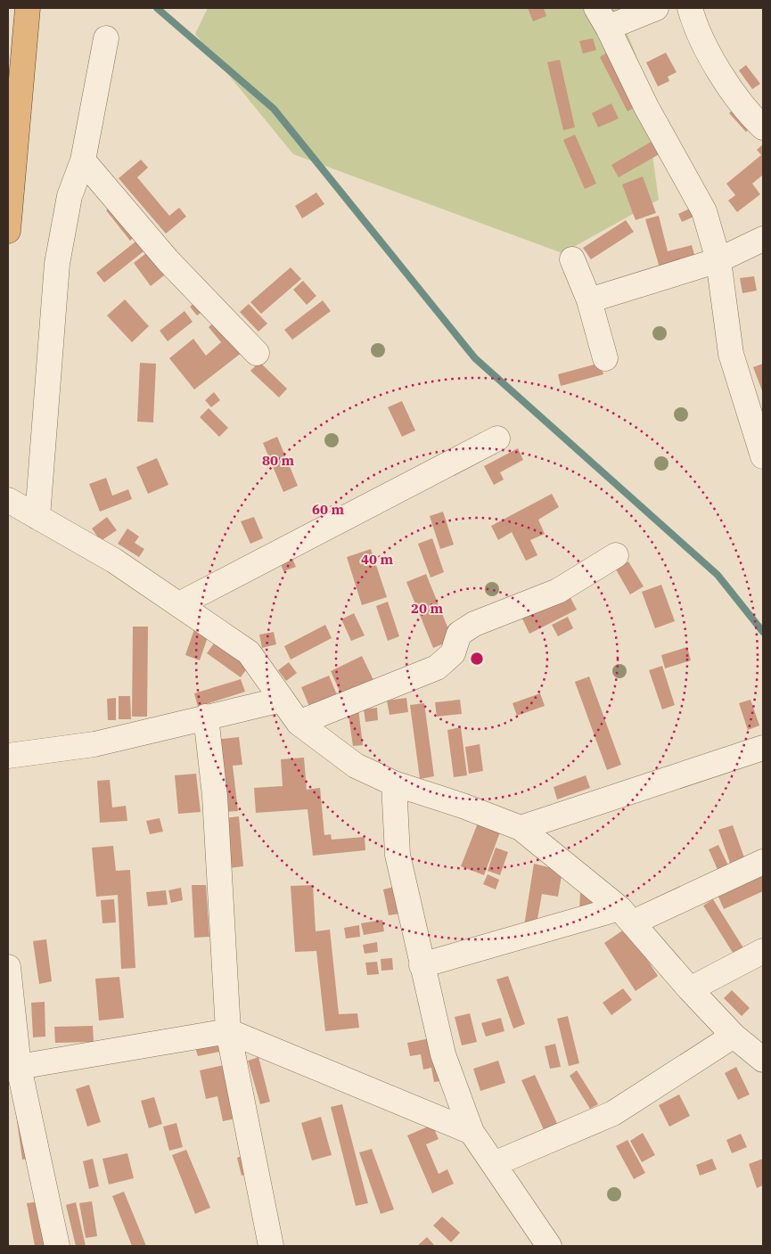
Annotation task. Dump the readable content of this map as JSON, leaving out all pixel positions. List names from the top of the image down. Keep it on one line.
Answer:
{"rings":["80 m","60 m","40 m","20 m"]}
